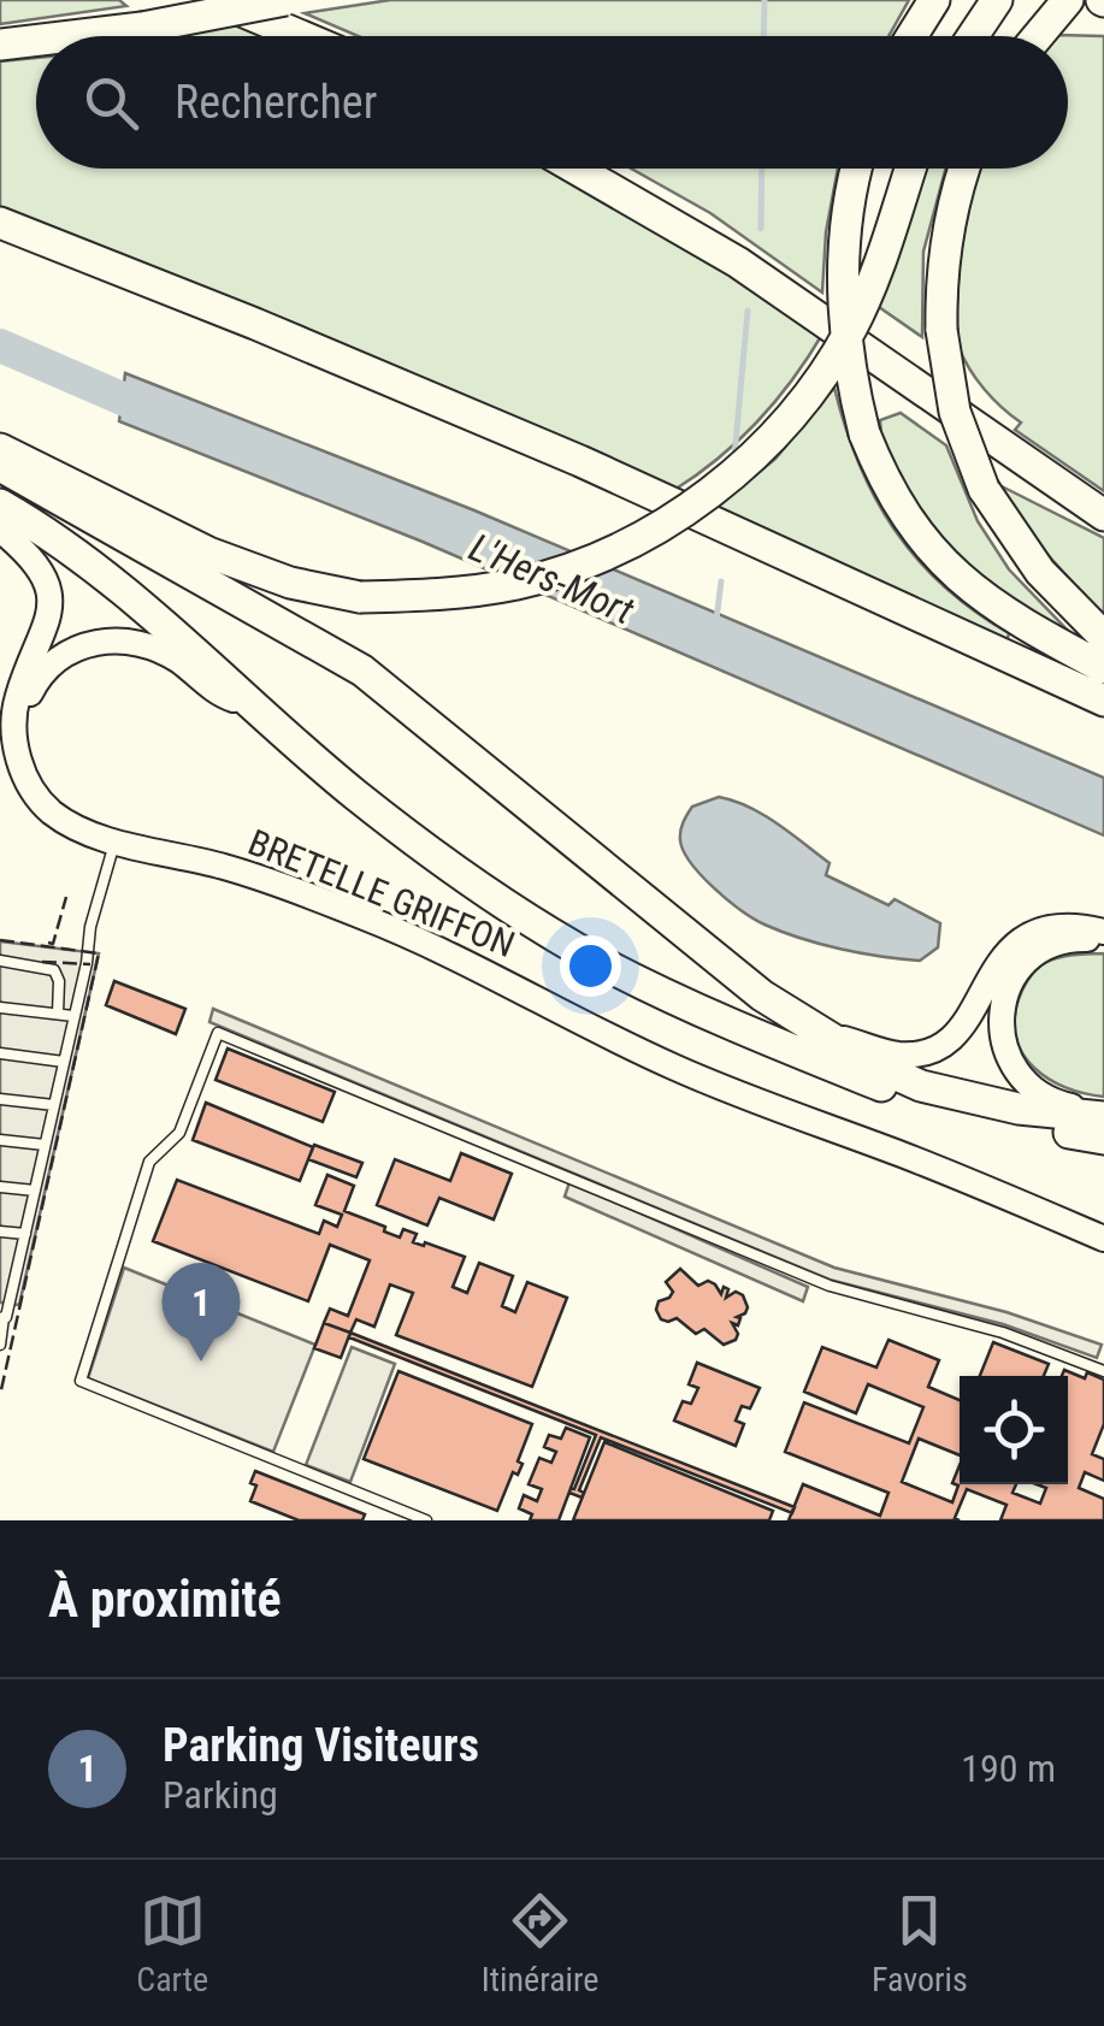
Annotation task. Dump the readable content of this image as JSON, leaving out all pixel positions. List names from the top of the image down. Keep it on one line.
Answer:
{"streets":{"main road":["BRETELLE GRIFFON"]},"water":["L'Hers-Mort"],"page":{"search":"Rechercher","pins":"1","heading":"À proximité","list":[{"mark":"1","name":"Parking Visiteurs","note":"Parking","value":"190 m"}],"nav":["Carte","Itinéraire","Favoris"]}}
